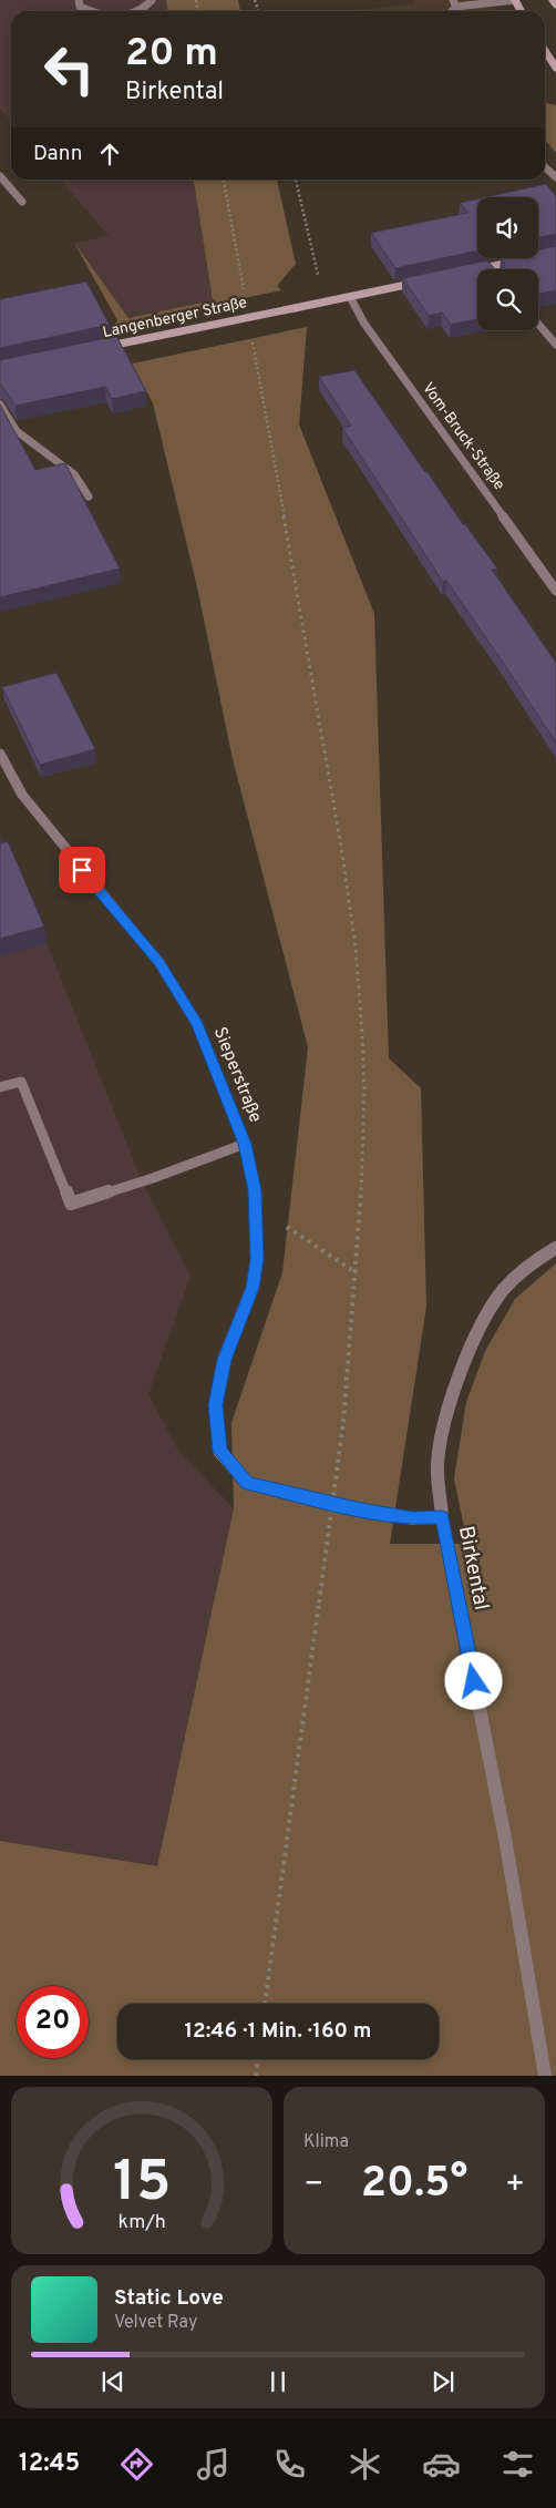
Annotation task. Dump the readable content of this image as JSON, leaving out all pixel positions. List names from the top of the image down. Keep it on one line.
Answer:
{"streets":{"main road":["Langenberger Straße"],"street":["Vom-Bruck-Straße","Sieperstraße","Birkental"]},"crossings":[["Langenberger Straße","Vom-Bruck-Straße"],["Sieperstraße","Birkental"]],"page":{"turn":["20 m","Birkental"],"then":"Dann","limit":"20","trip":"12:46 · 1 Min. · 160 m","tile":"Klima","heat":["−","20.5°","+"],"song":["Static Love","Velvet Ray"],"tabs":"12:45","gauge":["15","km/h"]}}
